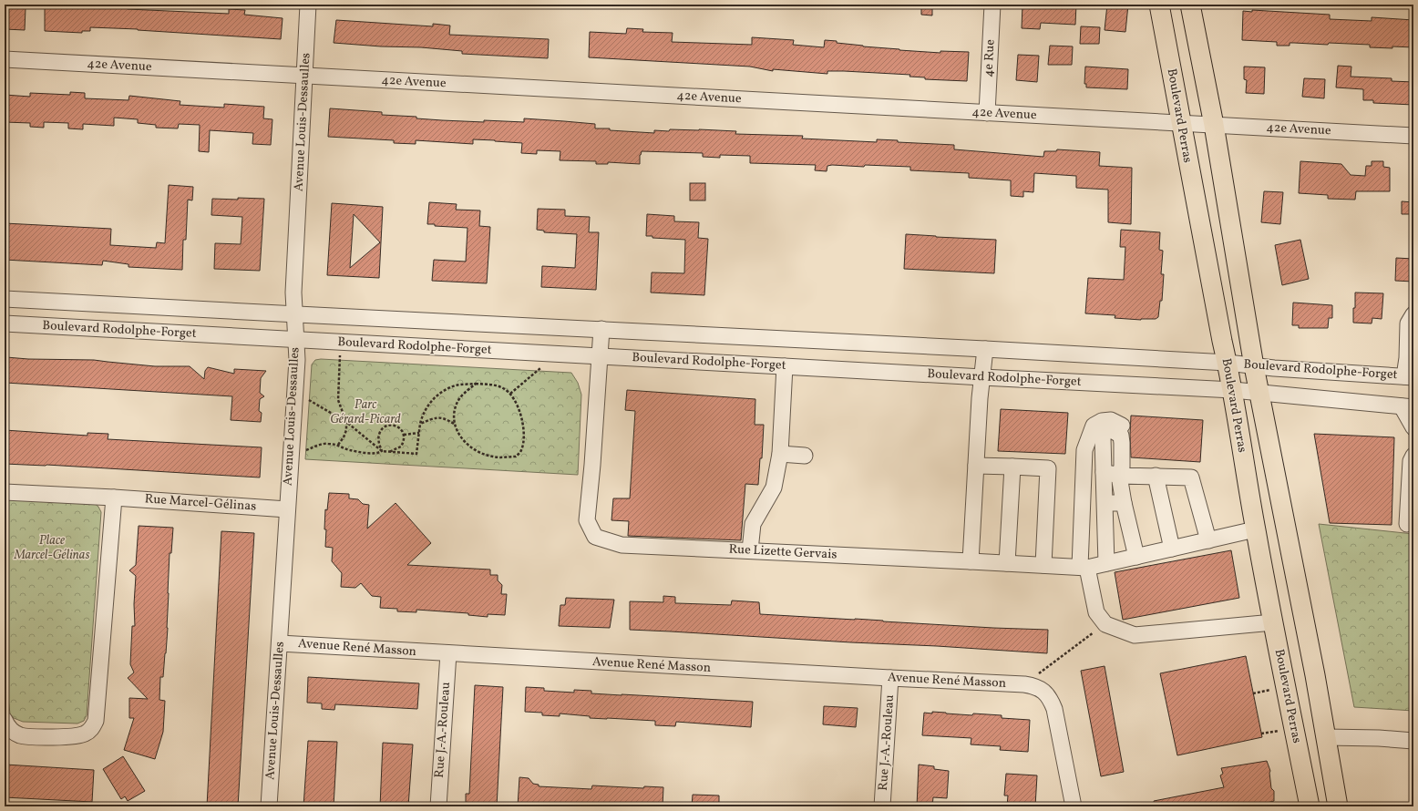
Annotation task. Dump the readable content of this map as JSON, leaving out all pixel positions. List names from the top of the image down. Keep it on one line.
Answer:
{"streets":{"main road":["Boulevard Perras"],"street":["4e Rue","42e Avenue","Avenue Louis-Dessaulles","Boulevard Rodolphe-Forget","Rue Marcel-Gélinas","Rue Lizette Gervais","Avenue René Masson","Rue J.-A.-Rouleau"]},"crossings":[["4e Rue","42e Avenue"],["42e Avenue","Boulevard Perras"],["42e Avenue","Avenue Louis-Dessaulles"],["Boulevard Perras","Boulevard Rodolphe-Forget"],["Boulevard Perras","Rue Lizette Gervais"],["Avenue Louis-Dessaulles","Boulevard Rodolphe-Forget"],["Avenue Louis-Dessaulles","Rue Marcel-Gélinas"],["Avenue Louis-Dessaulles","Avenue René Masson"],["Boulevard Rodolphe-Forget","Rue Lizette Gervais"],["Avenue René Masson","Rue J.-A.-Rouleau"]],"parks":["Parc Gérard-Picard","Place Marcel-Gélinas"]}
